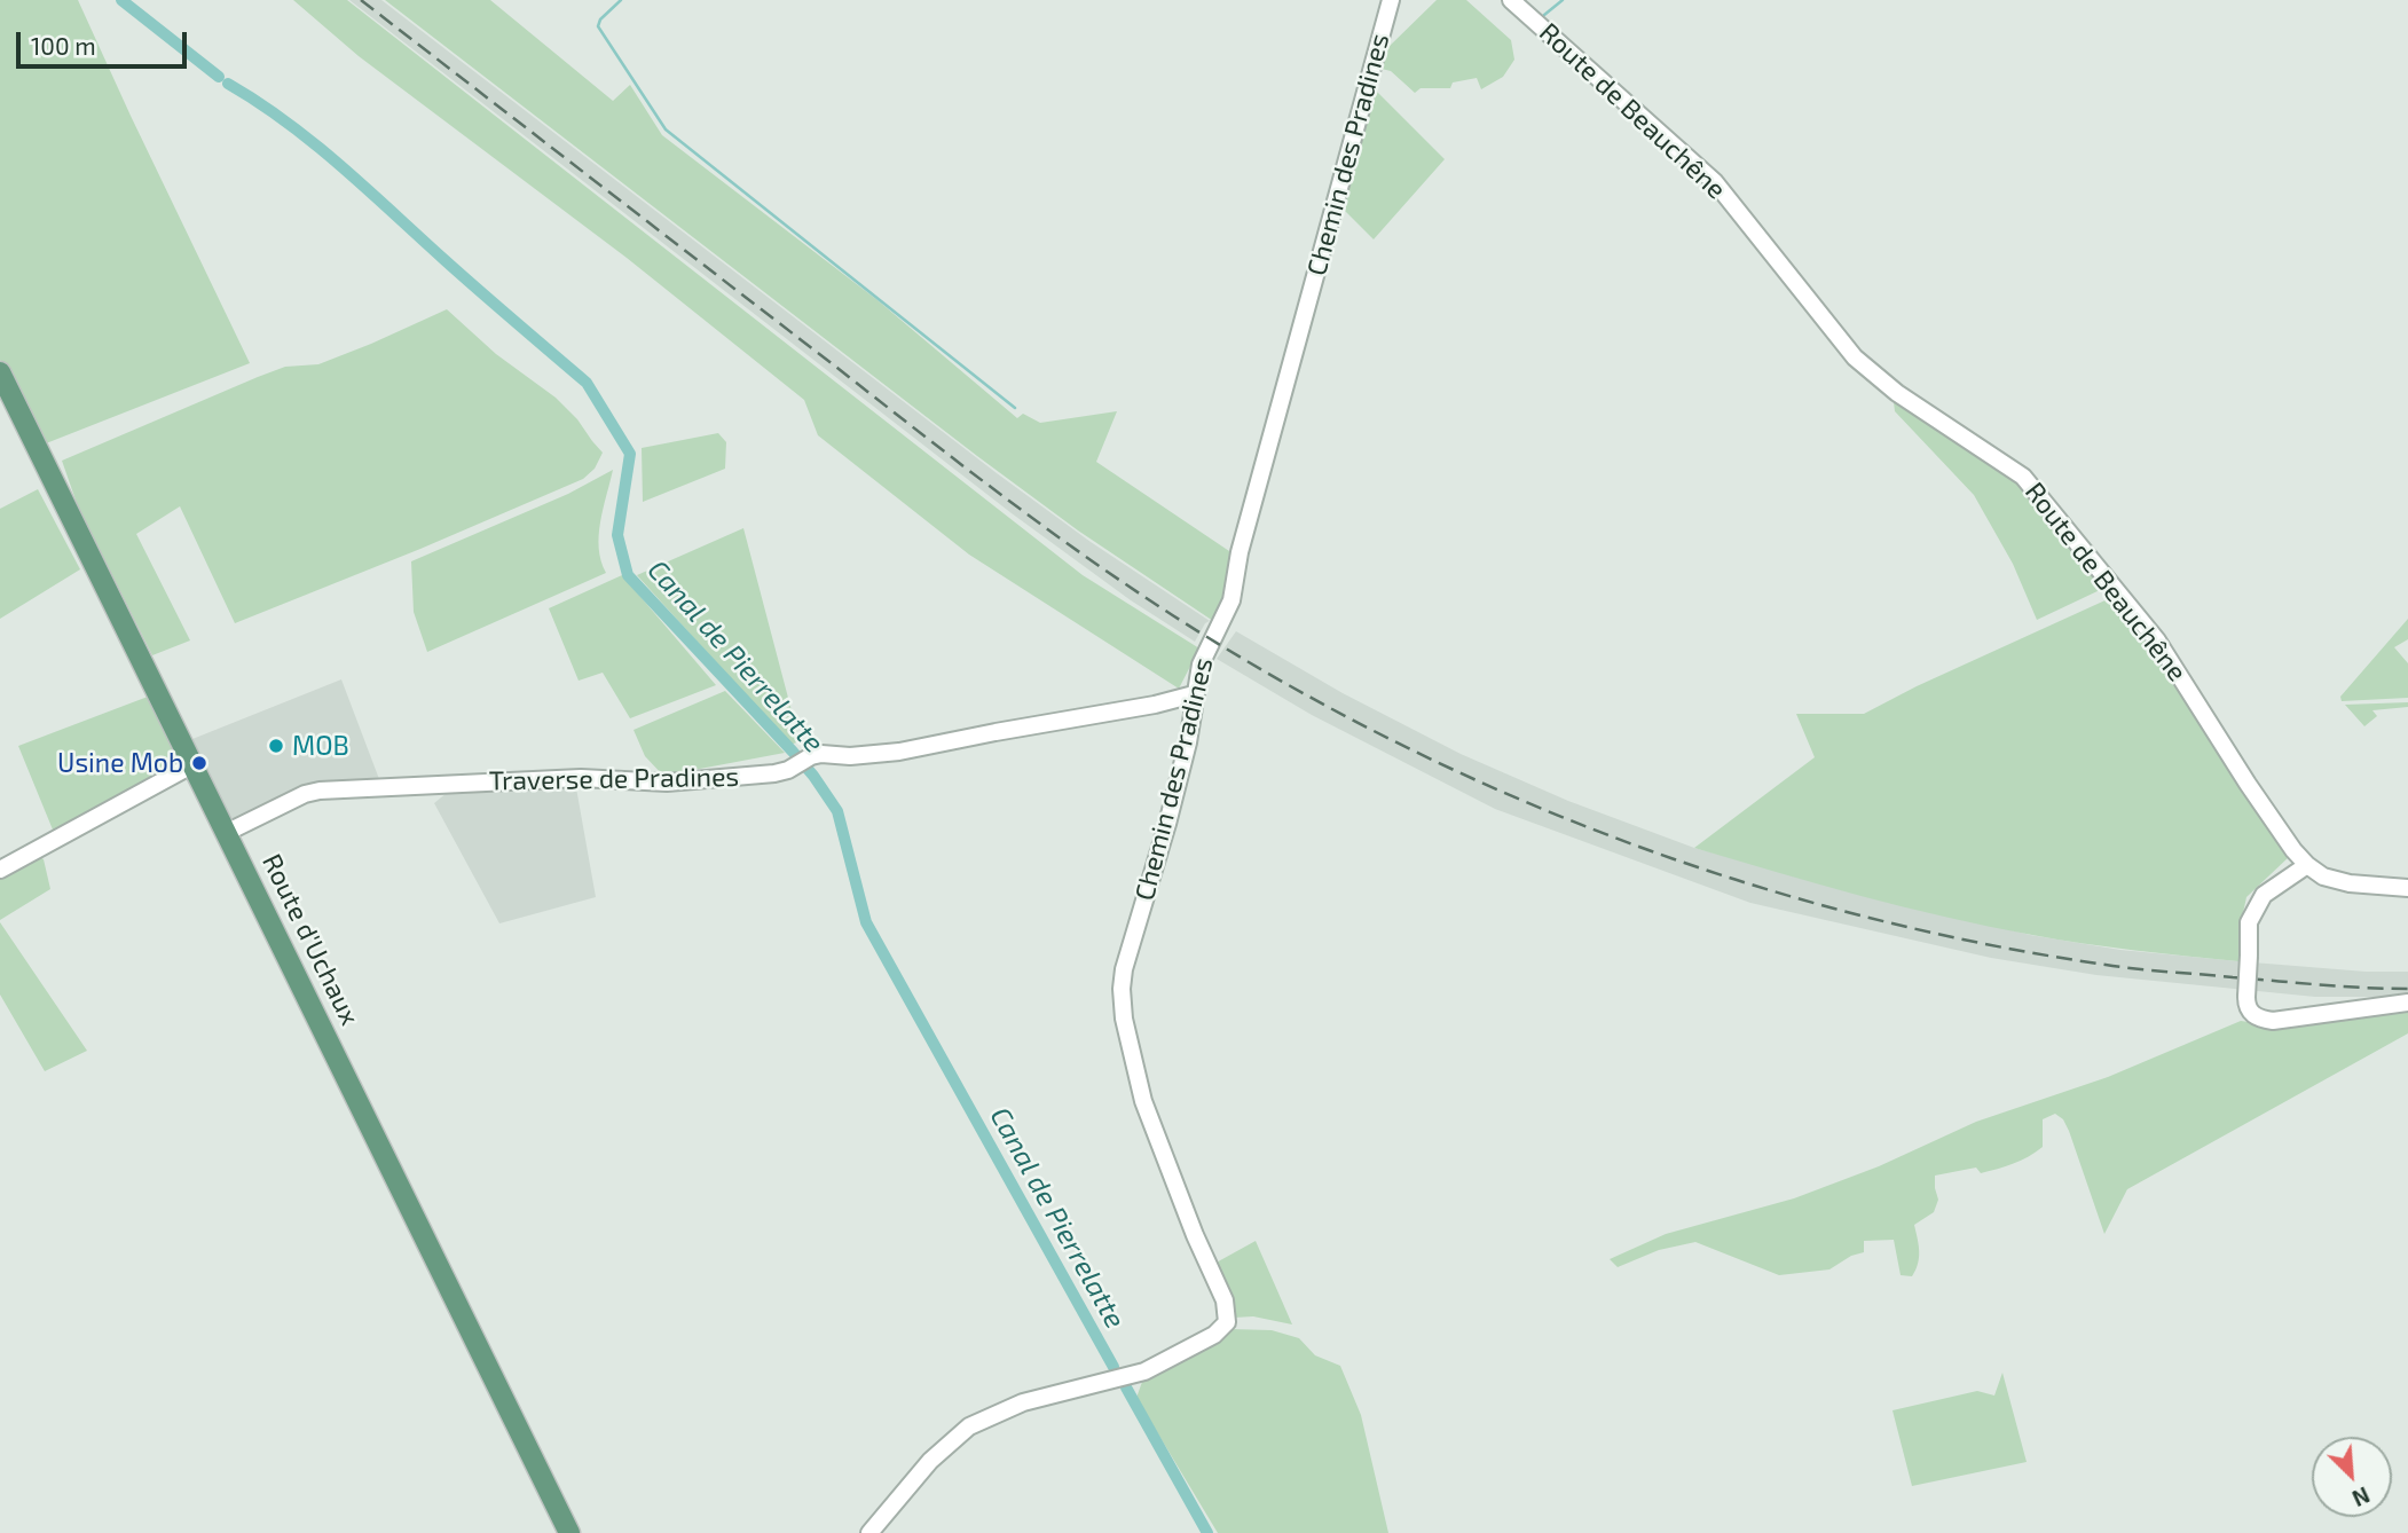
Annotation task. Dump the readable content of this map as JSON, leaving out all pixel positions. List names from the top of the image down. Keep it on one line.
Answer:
{"streets":{"main road":["Route d'Uchaux"],"street":["Route de Beauchêne","Chemin des Pradines","Traverse de Pradines"]},"crossings":[["Chemin des Pradines","Traverse de Pradines"],["Traverse de Pradines","Route d'Uchaux"]],"water":["Canal de Pierrelatte"],"places":["MOB","Usine Mob"],"scale_bar":"100 m","north":"bottom right"}
